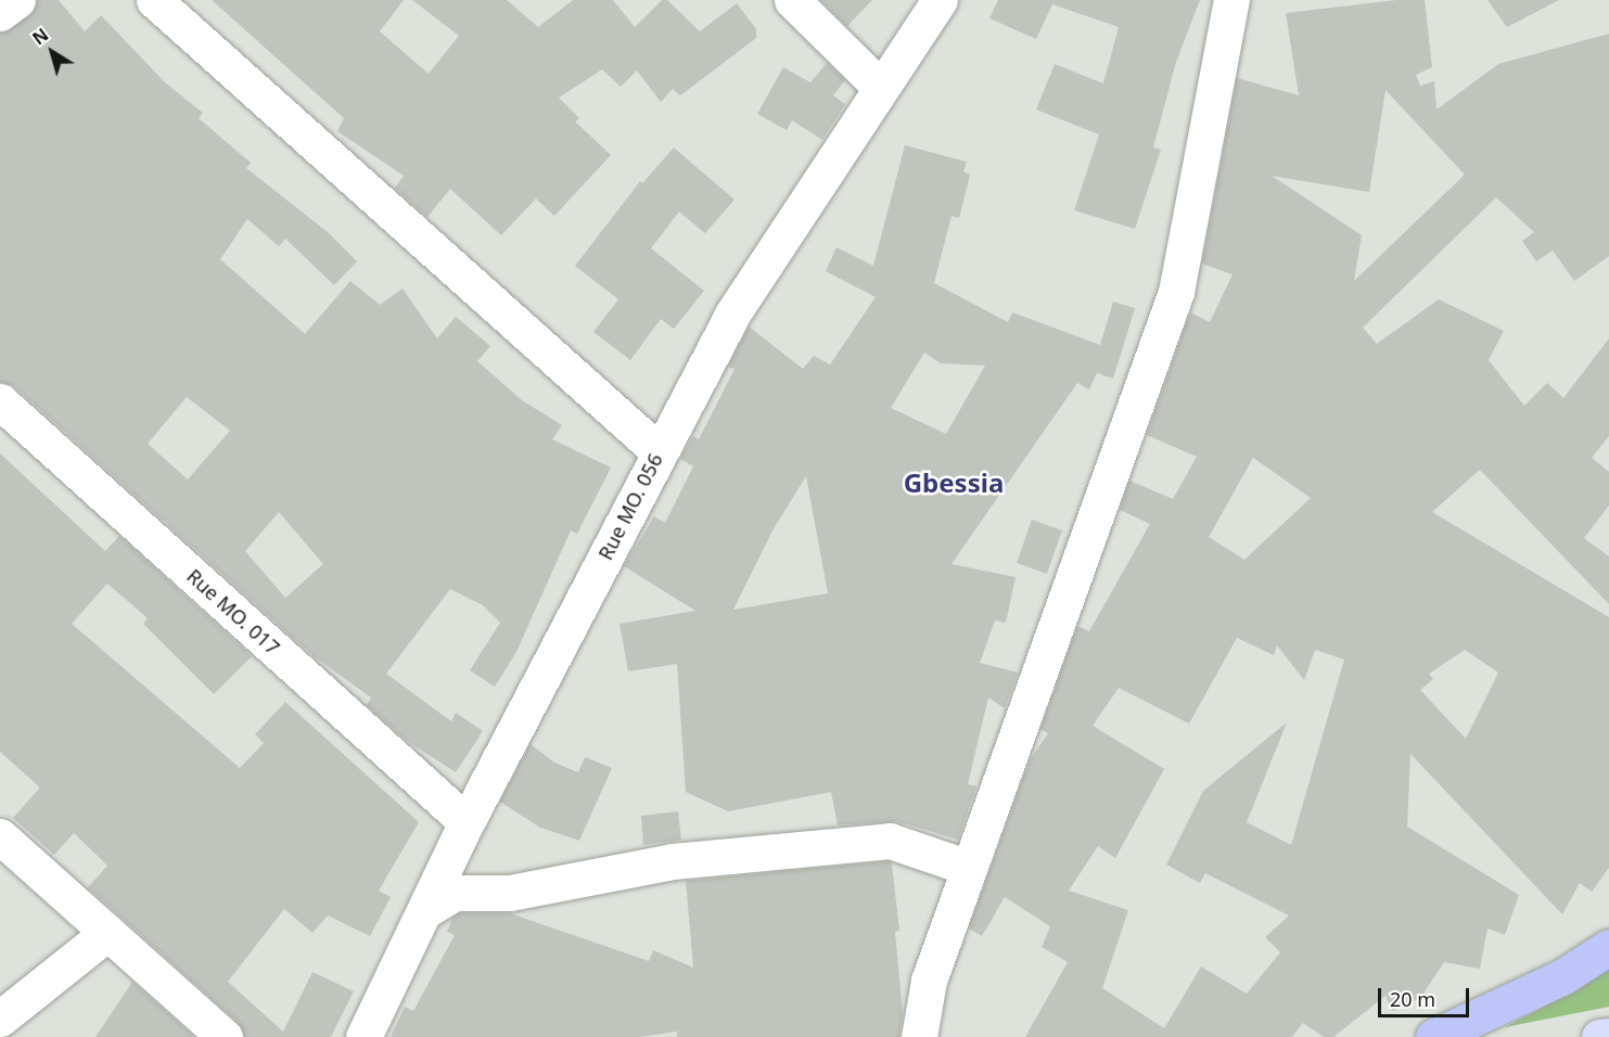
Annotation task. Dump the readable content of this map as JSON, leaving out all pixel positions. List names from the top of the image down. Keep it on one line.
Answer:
{"streets":{"street":["Rue MO. 056","Rue MO. 017"]},"crossings":[["Rue MO. 056","Rue MO. 017"]],"districts":["Gbessia"],"scale_bar":"20 m","north":"top left"}
